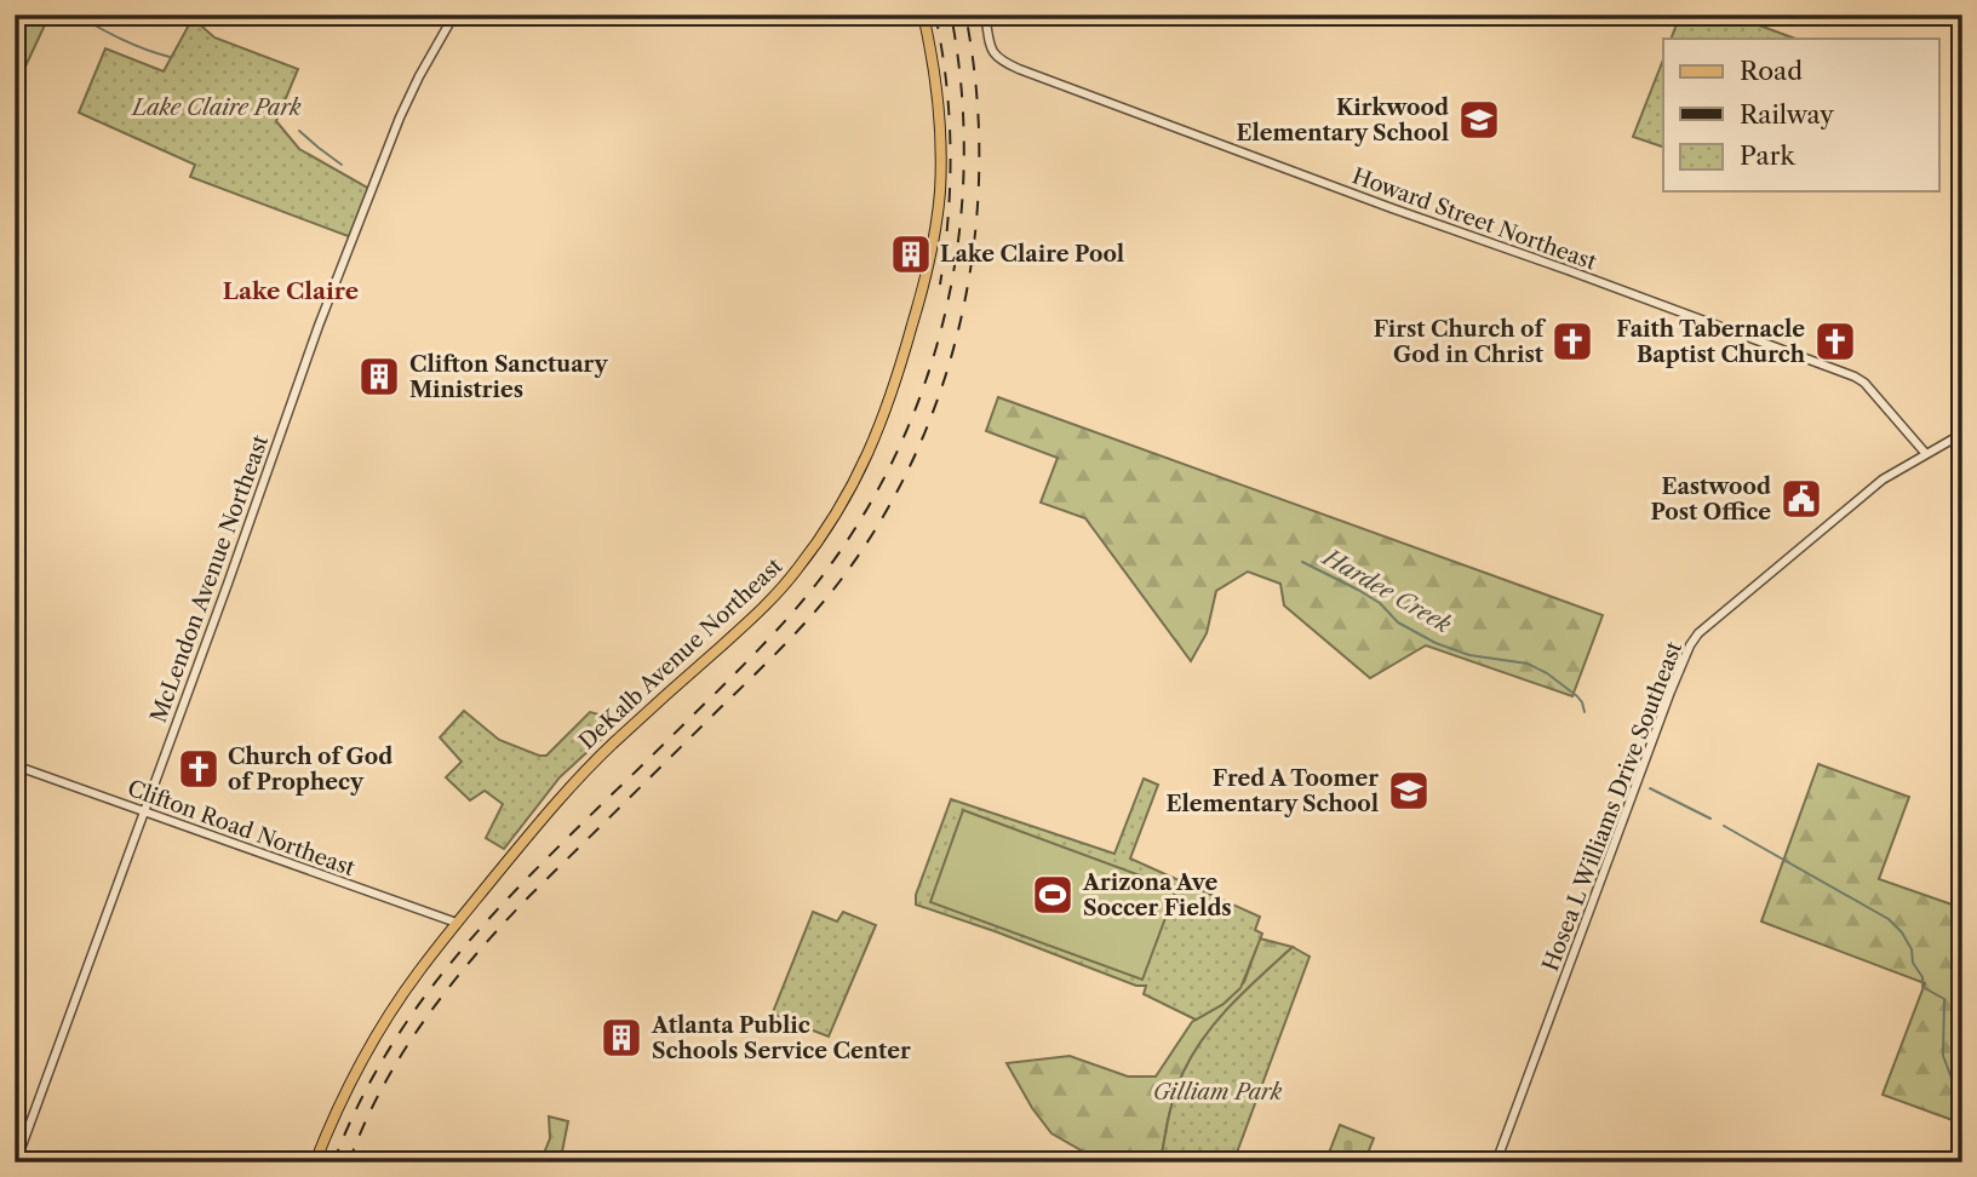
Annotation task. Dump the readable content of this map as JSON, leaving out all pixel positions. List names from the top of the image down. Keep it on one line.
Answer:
{"streets":{"main road":["DeKalb Avenue Northeast"],"street":["Howard Street Northeast","McLendon Avenue Northeast","Hosea L Williams Drive Southeast","Clifton Road Northeast"]},"crossings":[["Howard Street Northeast","Hosea L Williams Drive Southeast"],["McLendon Avenue Northeast","Clifton Road Northeast"],["DeKalb Avenue Northeast","Clifton Road Northeast"]],"districts":["Lake Claire"],"water":["Hardee Creek"],"parks":["Lake Claire Park","Gilliam Park"],"places":{"school or university":["Kirkwood Elementary School","Fred A Toomer Elementary School"],"building":["Lake Claire Pool","Clifton Sanctuary Ministries","Atlanta Public Schools Service Center"],"church":["First Church of God in Christ","Faith Tabernacle Baptist Church","Church of God of Prophecy"],"public building":["Eastwood Post Office"],"sports":["Arizona Ave Soccer Fields"]},"legend":["Road","Railway","Park"]}
